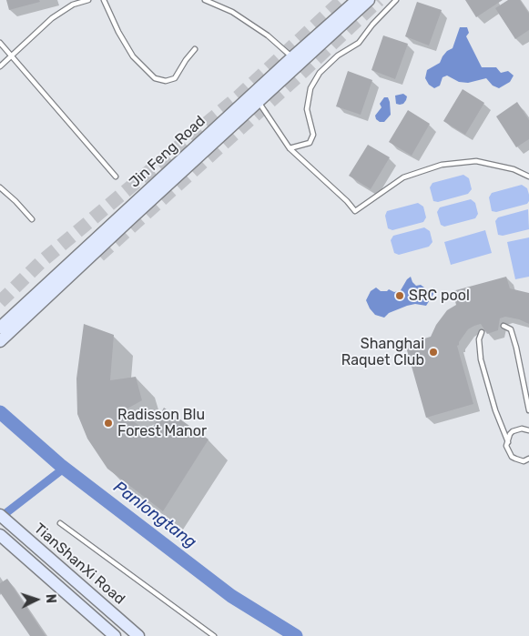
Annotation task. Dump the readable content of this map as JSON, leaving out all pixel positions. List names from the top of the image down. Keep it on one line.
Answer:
{"streets":{"main road":["Jin Feng Road","TianShanXi Road"]},"water":["Panlongtang"],"places":["SRC pool","Shanghai Raquet Club","Radisson Blu Forest Manor"],"north":"right"}
